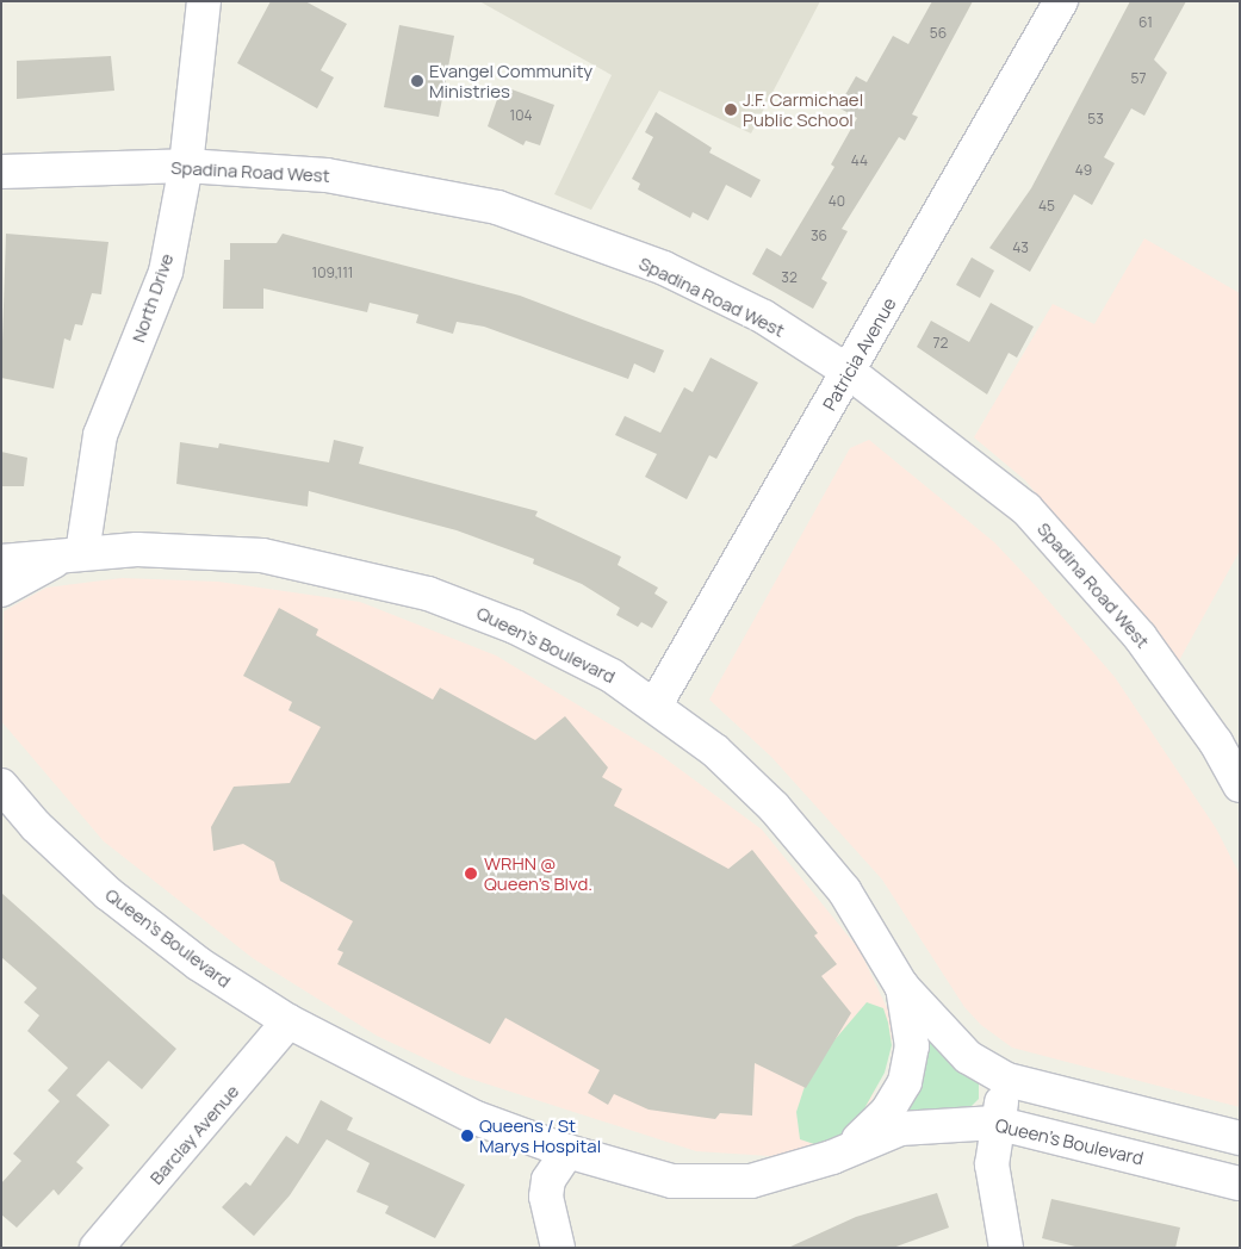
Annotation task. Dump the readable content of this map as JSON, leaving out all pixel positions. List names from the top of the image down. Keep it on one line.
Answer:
{"streets":{"street":["Spadina Road West","North Drive","Patricia Avenue","Queen's Boulevard","Barclay Avenue"]},"crossings":[["Spadina Road West","North Drive"],["Spadina Road West","Patricia Avenue"],["North Drive","Queen's Boulevard"],["Patricia Avenue","Queen's Boulevard"],["Queen's Boulevard","Barclay Avenue"]],"places":["Evangel Community Ministries","J.F. Carmichael Public School","WRHN @ Queen’s Blvd.","Queens / St Marys Hospital"],"house_numbers":["61","56","57","104","53","44","49","40","45","36","43","109,111","32","72"]}
